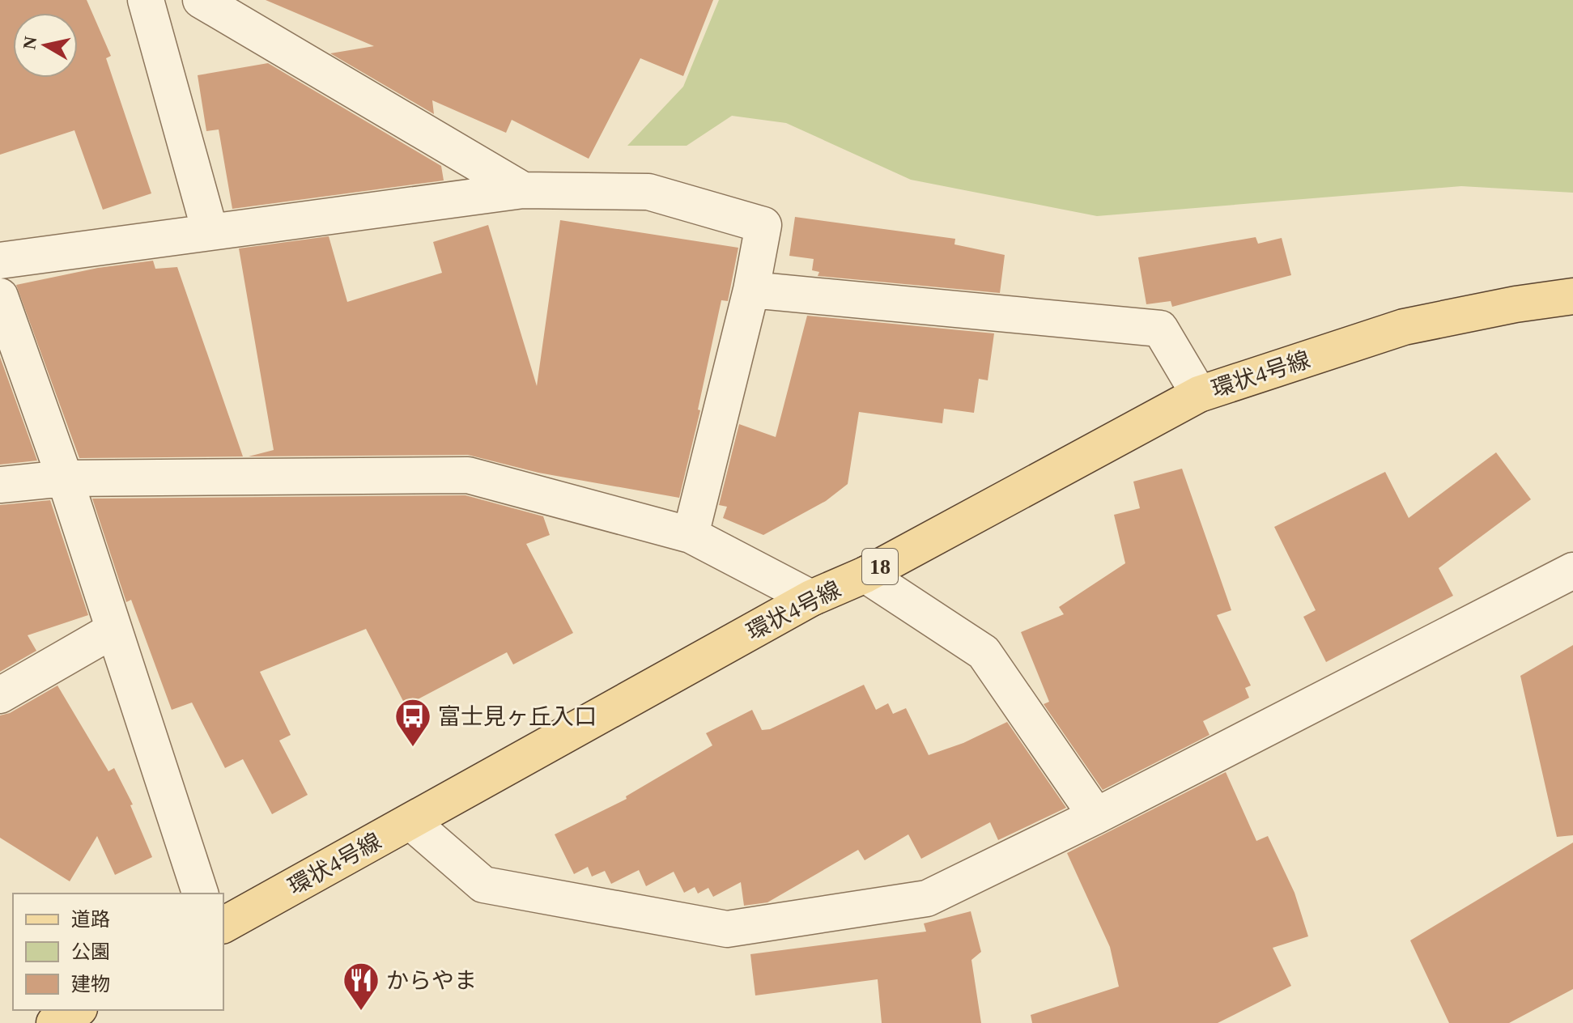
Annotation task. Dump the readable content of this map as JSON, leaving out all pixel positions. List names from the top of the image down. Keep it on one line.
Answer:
{"streets":{"main road":["環状4号線","18"]},"places":{"bus stop":["富士見ヶ丘入口"],"restaurant":["からやま"]},"legend":["道路","公園","建物"],"north":"left"}
